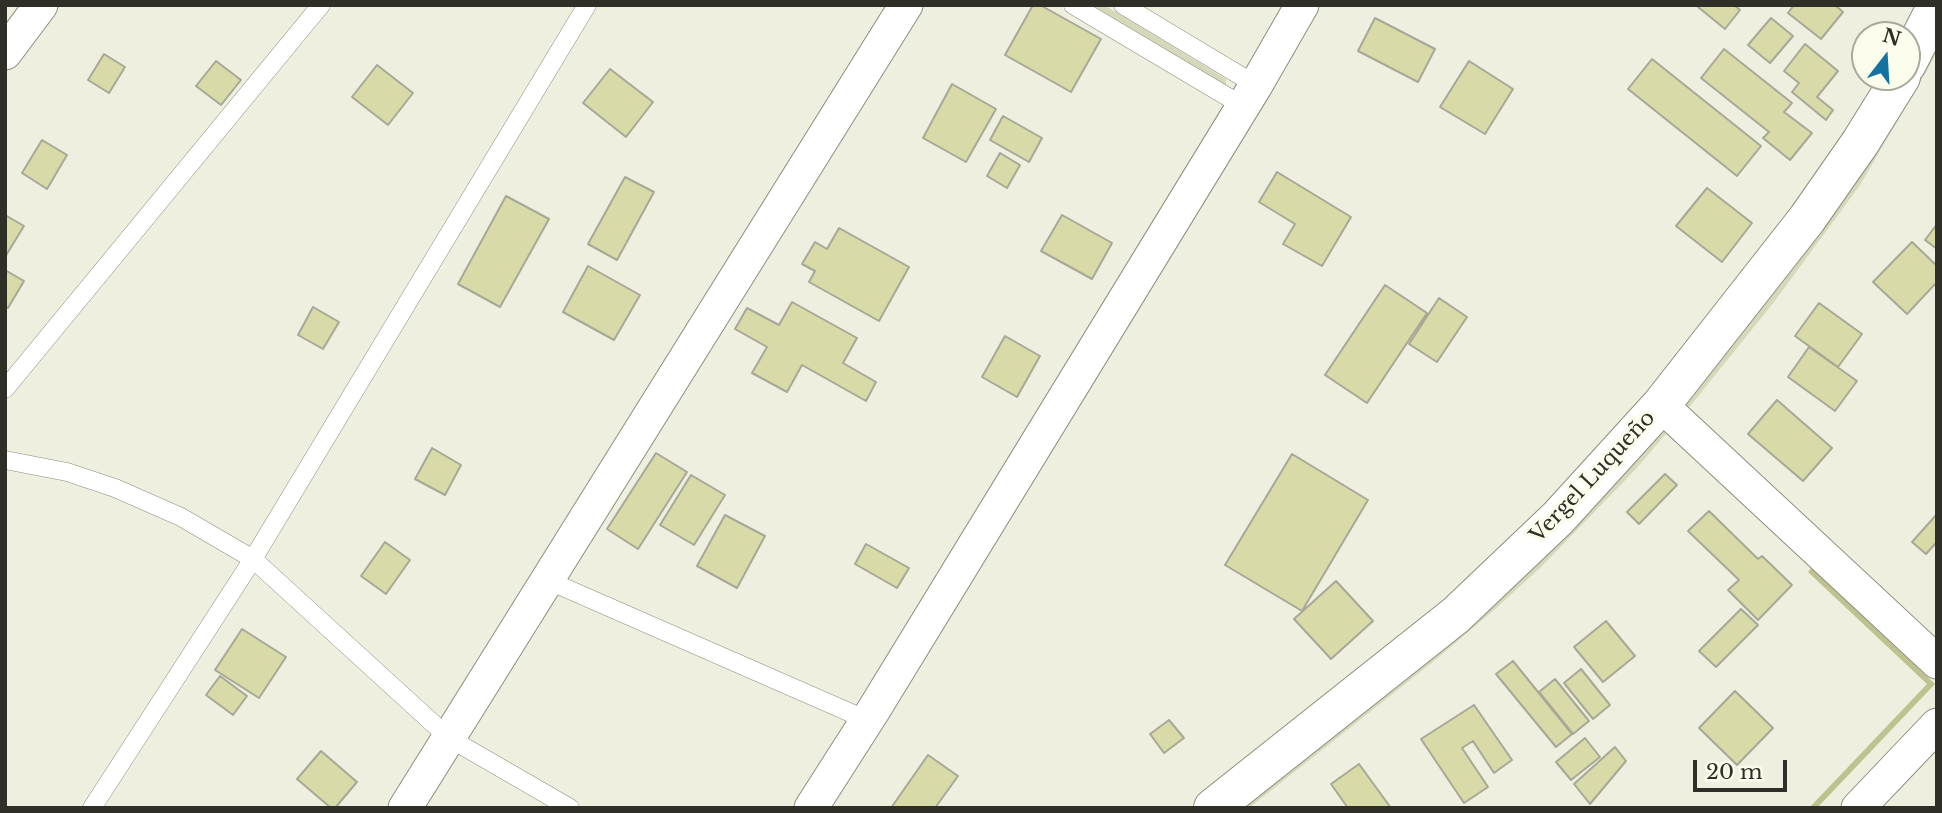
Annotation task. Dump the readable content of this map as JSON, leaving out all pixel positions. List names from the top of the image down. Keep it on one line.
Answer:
{"streets":{"main road":["Vergel Luqueño"]},"scale_bar":"20 m","north":"top"}
